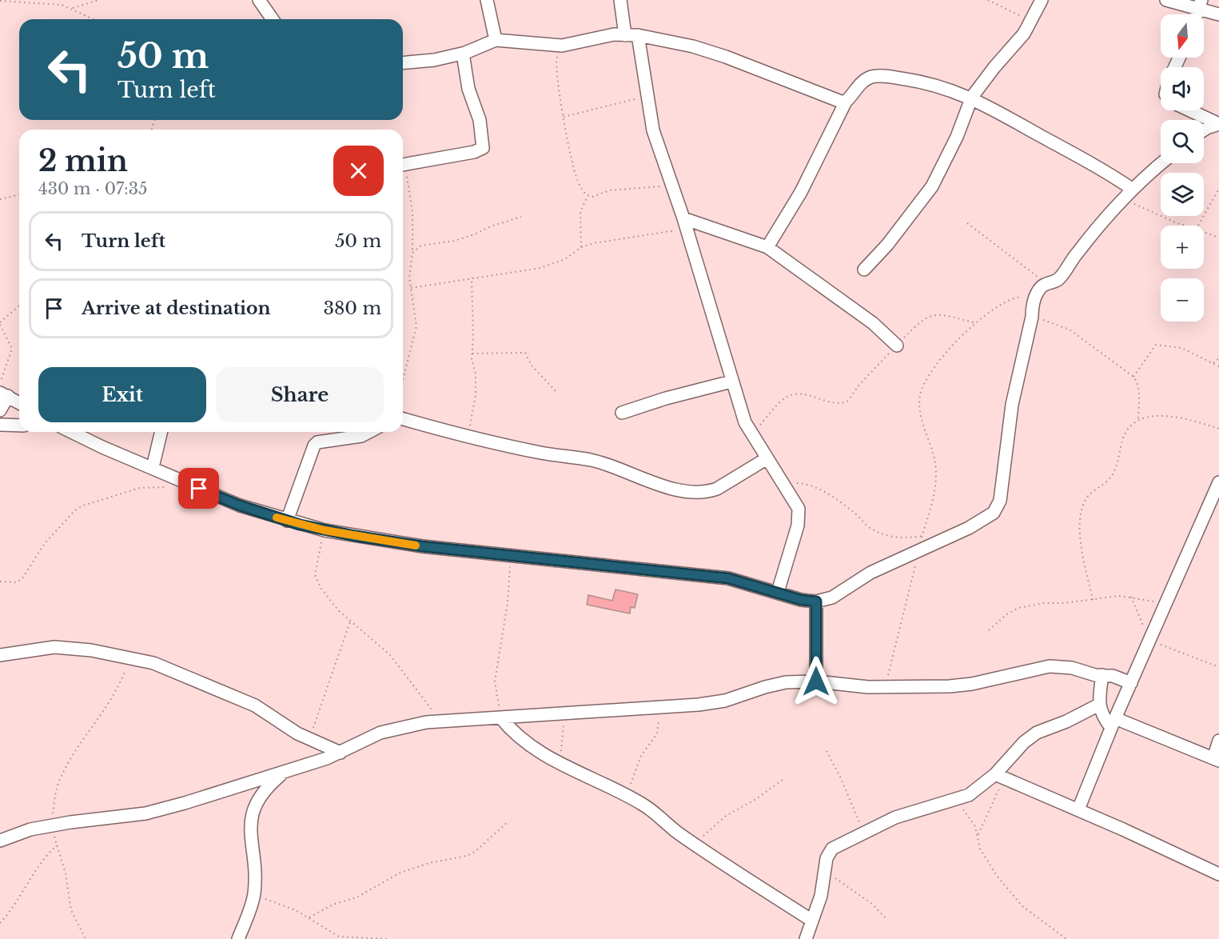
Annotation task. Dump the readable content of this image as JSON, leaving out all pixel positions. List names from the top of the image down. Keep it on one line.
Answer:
{"north":"bottom","page":{"map_buttons":["+","−"],"turn":["50 m","Turn left"],"heading":["2 min","430 m · 07:35"],"list":[{"name":"Turn left","value":"50 m"},{"name":"Arrive at destination","value":"380 m"}],"buttons":["Exit","Share"]}}
